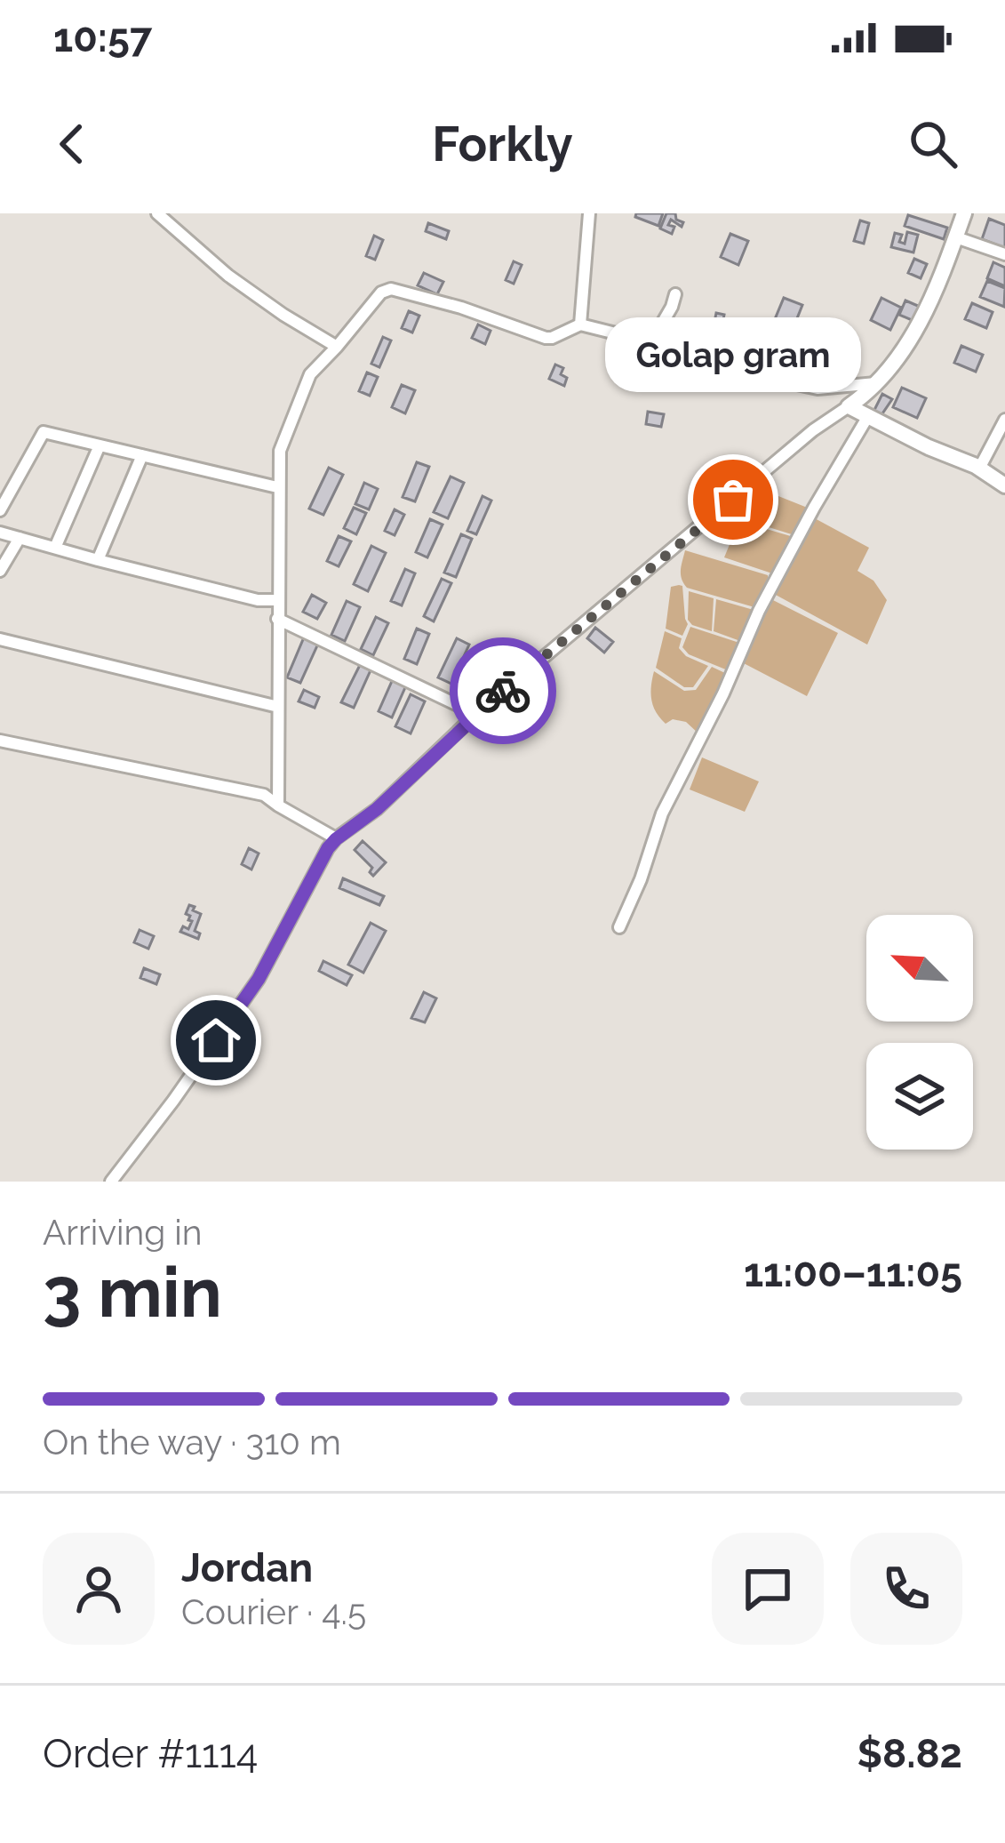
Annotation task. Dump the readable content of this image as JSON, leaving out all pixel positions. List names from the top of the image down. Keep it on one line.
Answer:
{"places":["Golap gram"],"north":"top left","page":{"status":"10:57","header":"Forkly","bubble":"Golap gram","heading":["3 min","Arriving in","11:00–11:05"],"panel":["Jordan","Courier · 4.5","Order #1114","$8.82"],"bar":"On the way · 310 m"}}
